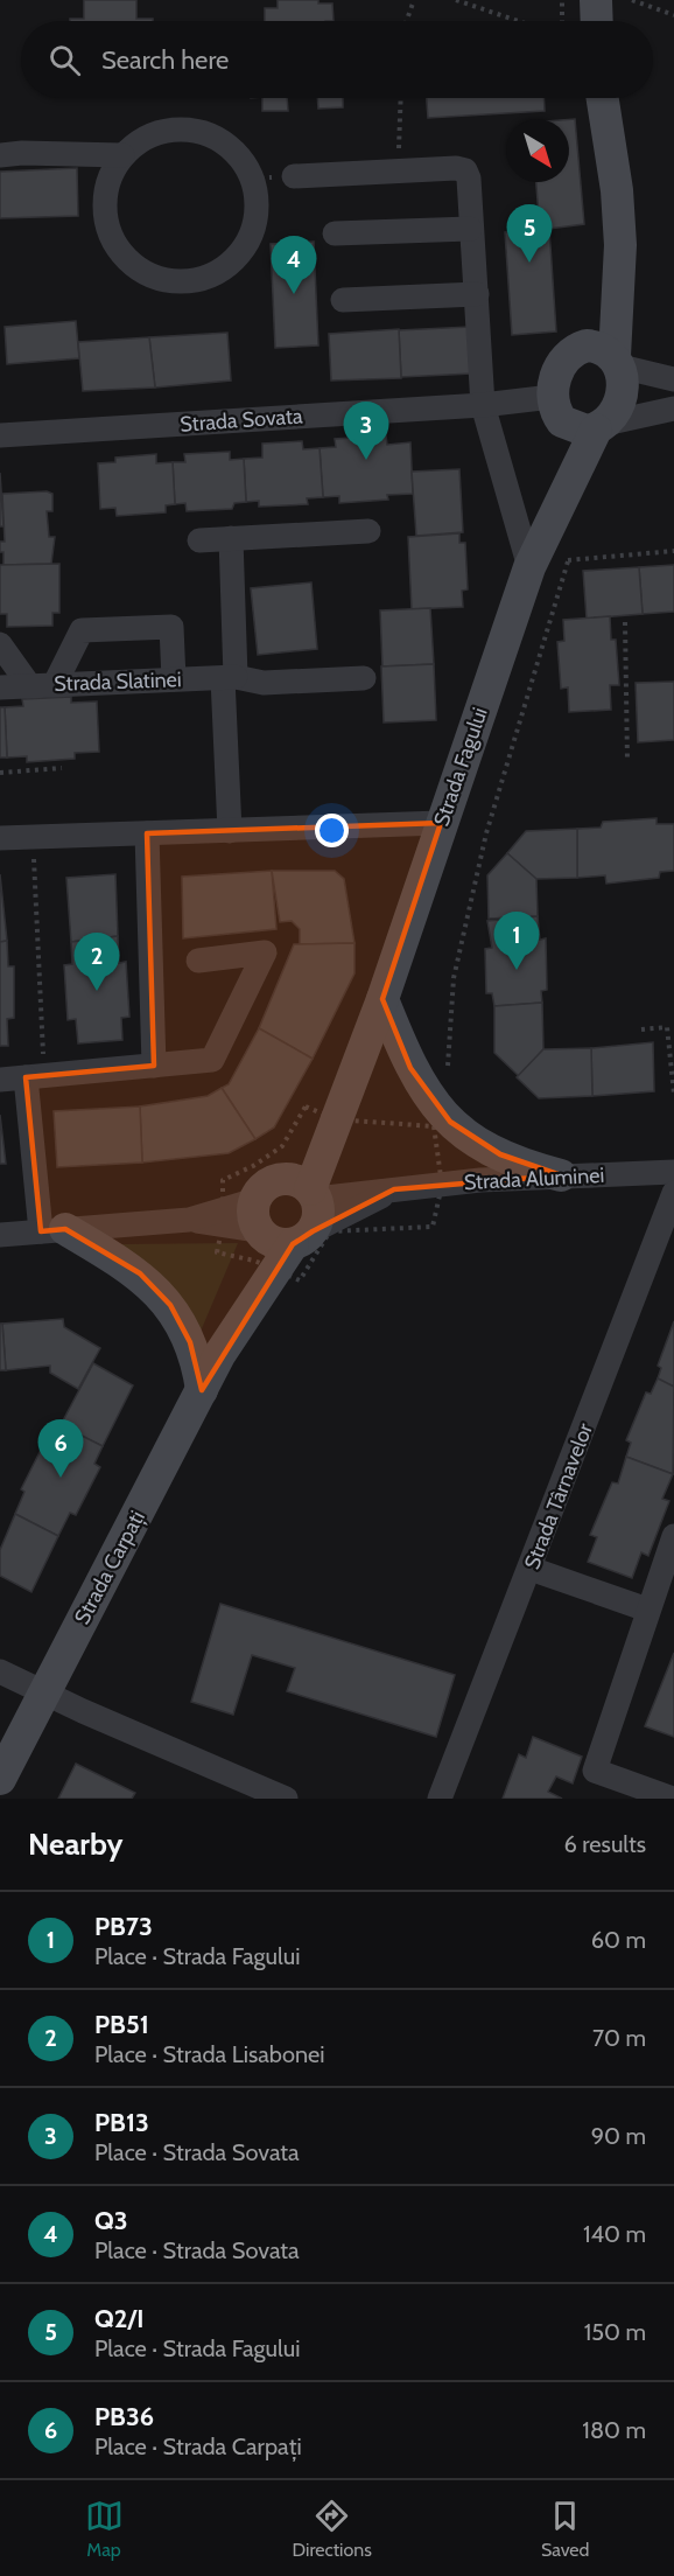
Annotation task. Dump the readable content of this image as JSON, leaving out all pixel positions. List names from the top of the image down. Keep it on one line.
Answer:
{"streets":{"street":["Strada Sovata","Strada Slatinei","Strada Fagului","Strada Aluminei","Strada Târnavelor","Strada Carpați"]},"crossings":[["Strada Sovata","Strada Fagului"],["Strada Fagului","Strada Aluminei"],["Strada Fagului","Strada Carpați"],["Strada Aluminei","Strada Carpați"]],"north":"bottom right","page":{"search":"Search here","pins":["5","4","3","1","2","6"],"heading":["Nearby","6 results"],"list":[{"mark":"1","name":"PB73","note":"Place · Strada Fagului","value":"60 m"},{"mark":"2","name":"PB51","note":"Place · Strada Lisabonei","value":"70 m"},{"mark":"3","name":"PB13","note":"Place · Strada Sovata","value":"90 m"},{"mark":"4","name":"Q3","note":"Place · Strada Sovata","value":"140 m"},{"mark":"5","name":"Q2/I","note":"Place · Strada Fagului","value":"150 m"},{"mark":"6","name":"PB36","note":"Place · Strada Carpați","value":"180 m"}],"nav":["Map","Directions","Saved"]}}
